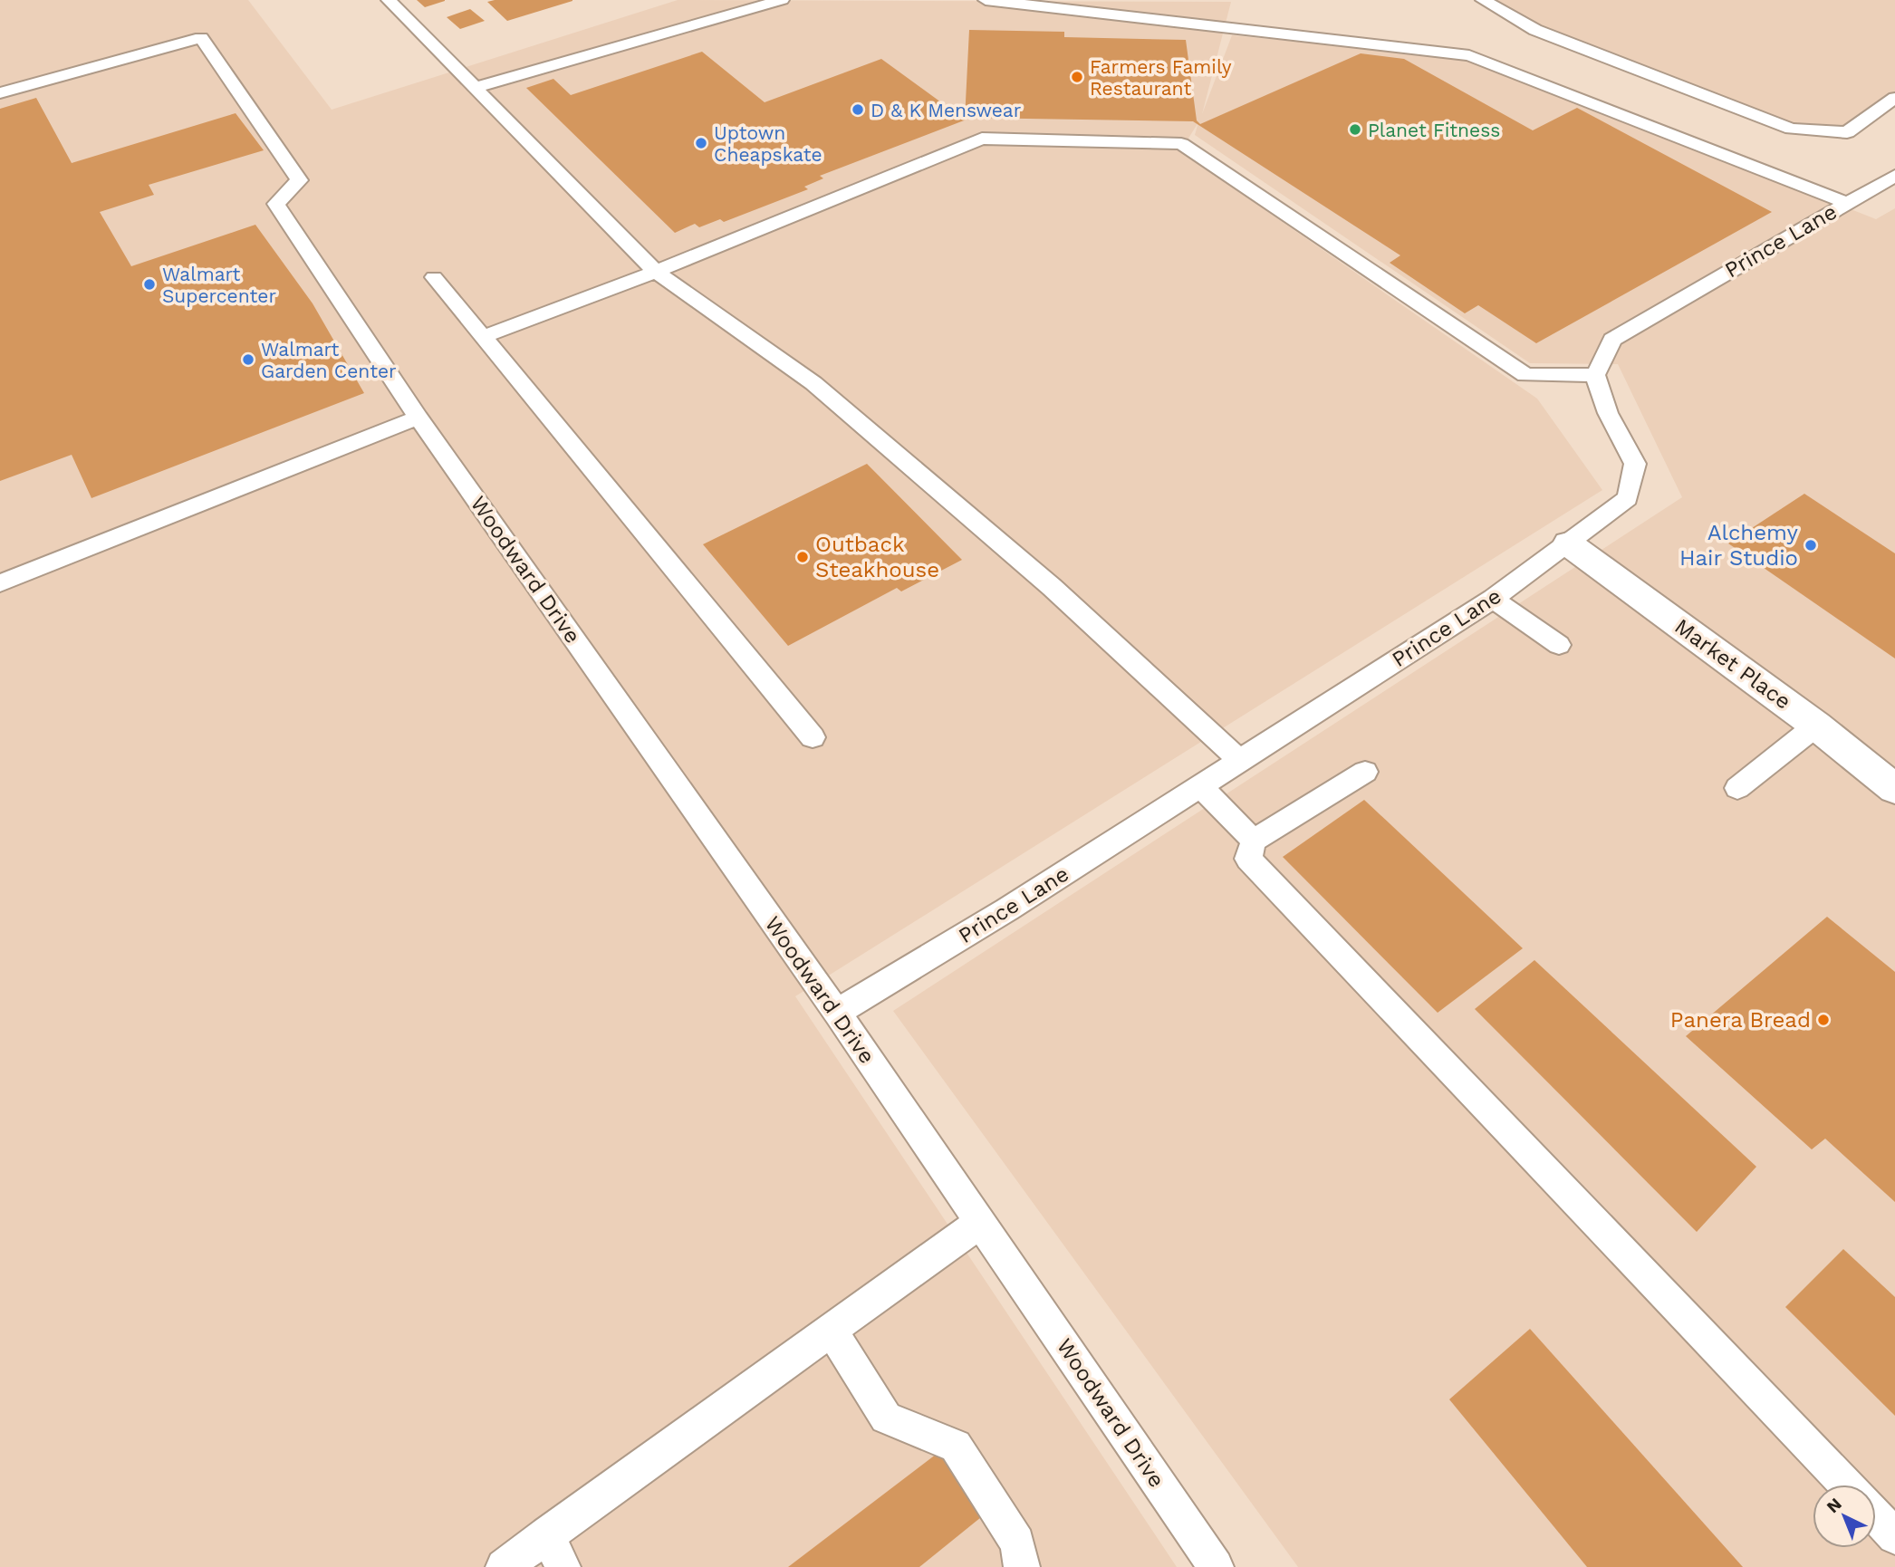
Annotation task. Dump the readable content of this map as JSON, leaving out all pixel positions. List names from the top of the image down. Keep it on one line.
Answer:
{"streets":{"street":["Market Place"],"lane":["Prince Lane","Woodward Drive"]},"crossings":[["Prince Lane","Woodward Drive"],["Prince Lane","Market Place"]],"places":["Farmers Family Restaurant","D & K Menswear","Planet Fitness","Uptown Cheapskate","Walmart Supercenter","Walmart Garden Center","Alchemy Hair Studio","Outback Steakhouse","Panera Bread"],"north":"top left"}
